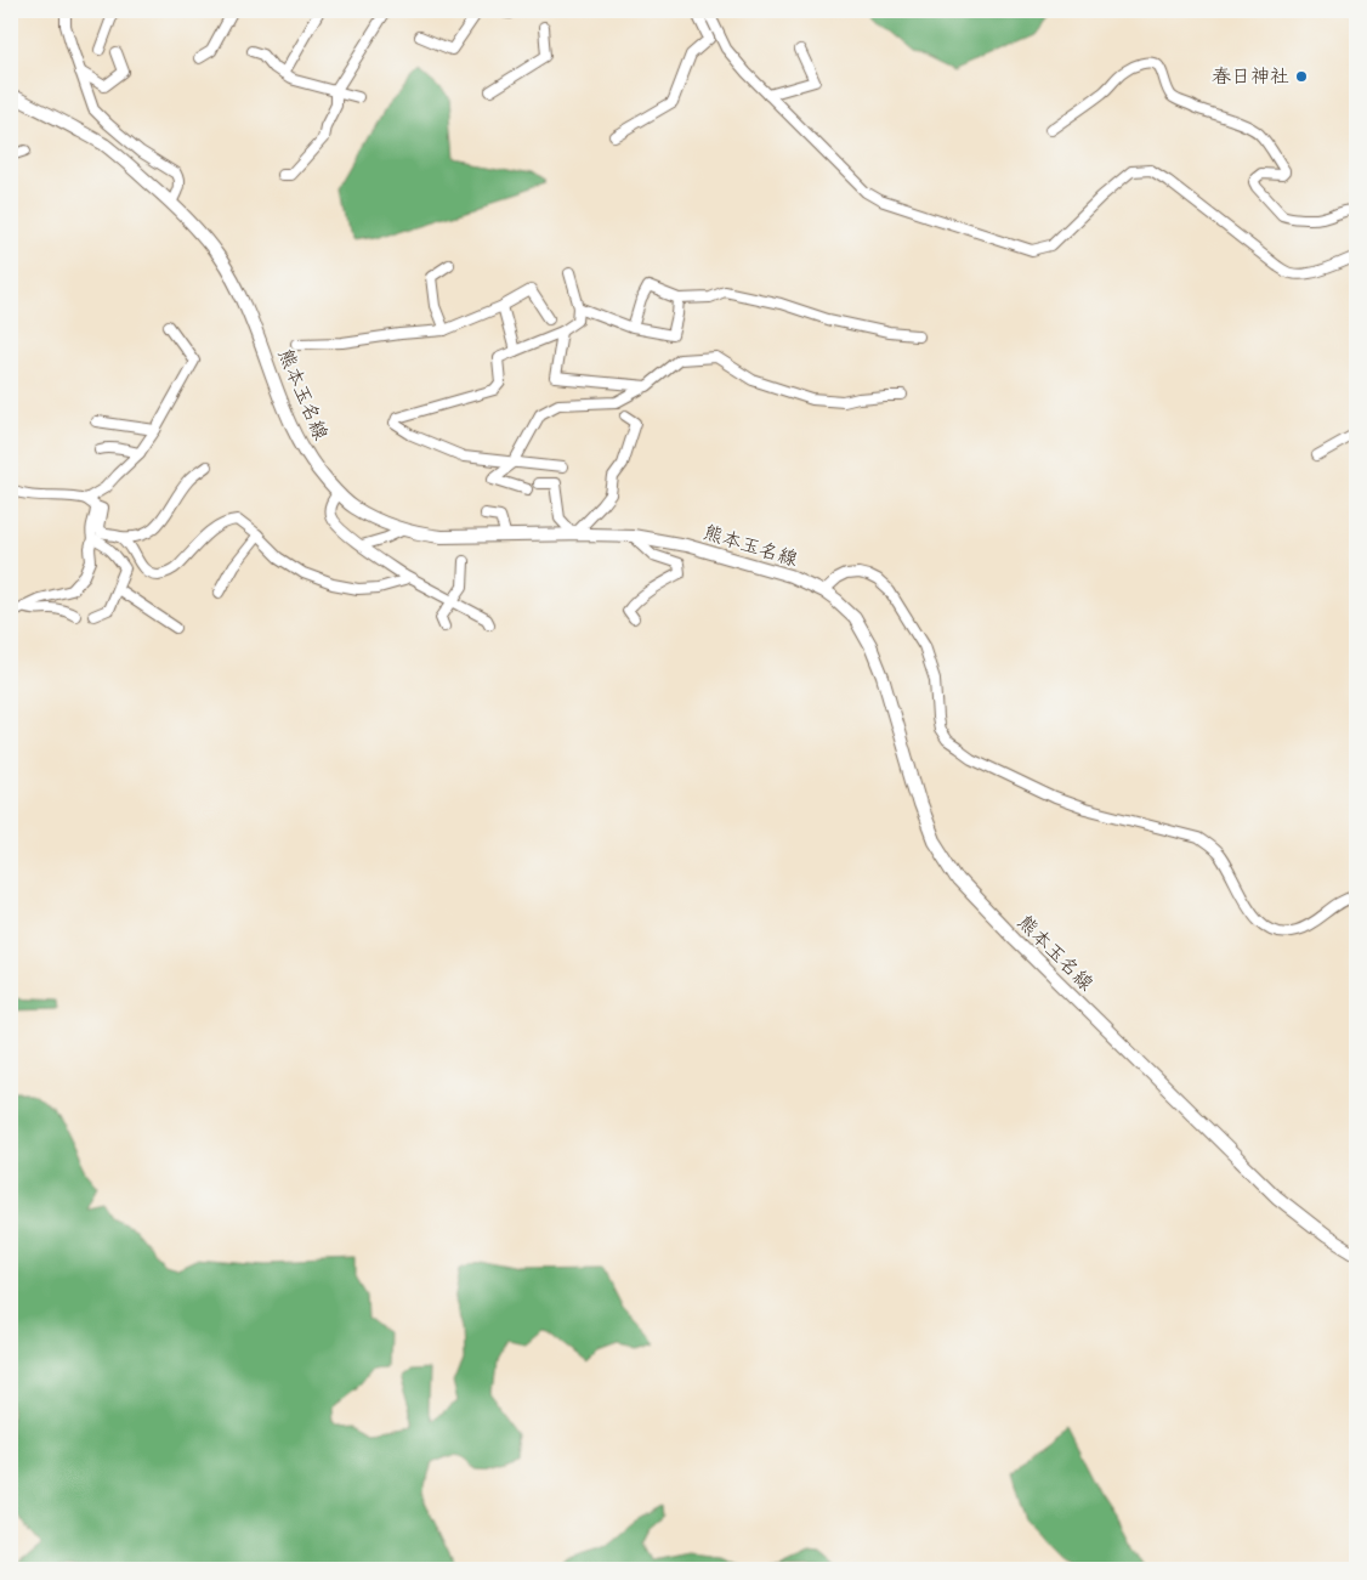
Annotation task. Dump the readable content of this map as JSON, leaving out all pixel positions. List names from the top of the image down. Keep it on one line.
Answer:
{"streets":{"main road":["熊本玉名線"]},"places":["春日神社"]}
